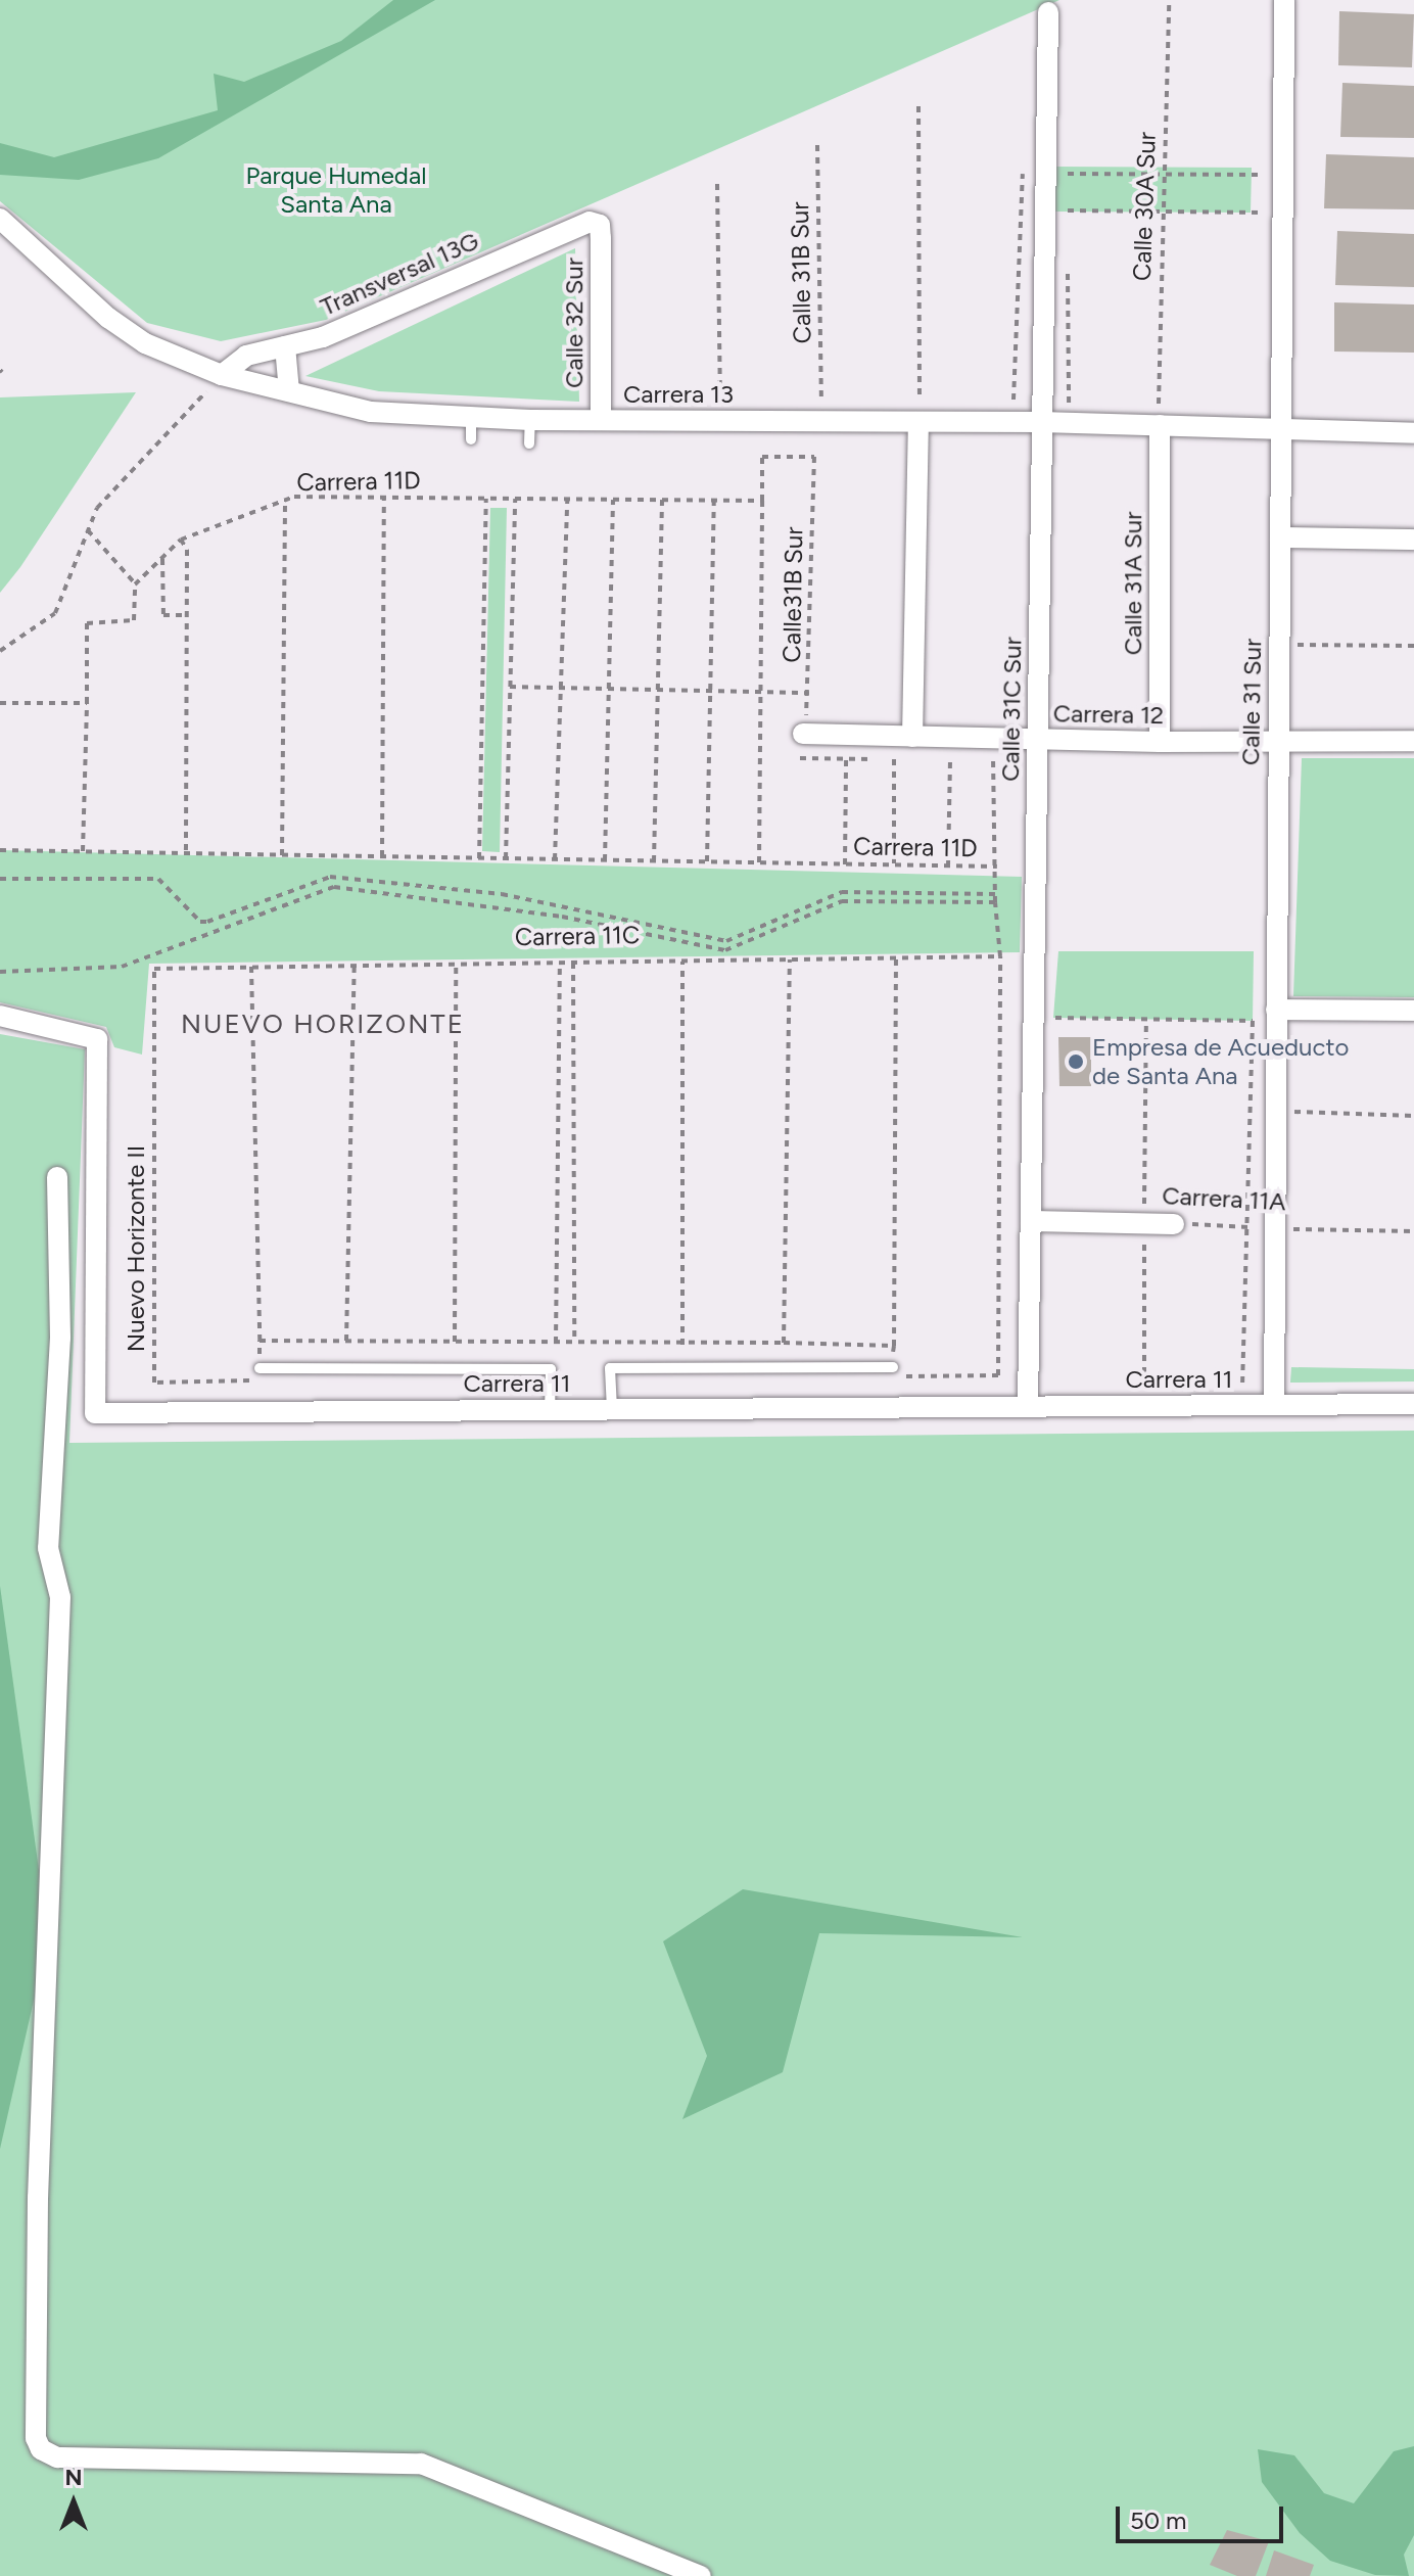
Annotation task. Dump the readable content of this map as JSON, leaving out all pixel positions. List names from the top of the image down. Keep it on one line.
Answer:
{"streets":{"street":["Transversal 13G","Calle 32 Sur","Carrera 13","Calle 31A Sur","Calle 31 Sur","Calle 31C Sur","Carrera 12","Carrera 11A","Carrera 11"],"path":["Calle 30A Sur","Calle 31B Sur","Carrera 11D","Calle31B Sur","Carrera 11C","Nuevo Horizonte II"]},"crossings":[["Calle 30A Sur","Carrera 13"],["Calle 30A Sur","Calle 31A Sur"],["Transversal 13G","Calle 32 Sur"],["Transversal 13G","Carrera 13"],["Calle 32 Sur","Carrera 13"],["Carrera 13","Calle 31A Sur"],["Carrera 13","Calle 31 Sur"],["Carrera 13","Calle 31C Sur"],["Carrera 11D","Calle31B Sur"],["Calle 31A Sur","Carrera 12"],["Calle31B Sur","Carrera 12"],["Calle 31 Sur","Carrera 12"],["Calle 31 Sur","Carrera 11A"],["Calle 31 Sur","Carrera 11"],["Calle 31C Sur","Carrera 12"],["Calle 31C Sur","Carrera 11A"],["Calle 31C Sur","Carrera 11"],["Carrera 11C","Nuevo Horizonte II"]],"districts":["NUEVO HORIZONTE"],"parks":["Parque Humedal Santa Ana"],"places":["Empresa de Acueducto de Santa Ana"],"scale_bar":"50 m","north":"top"}
